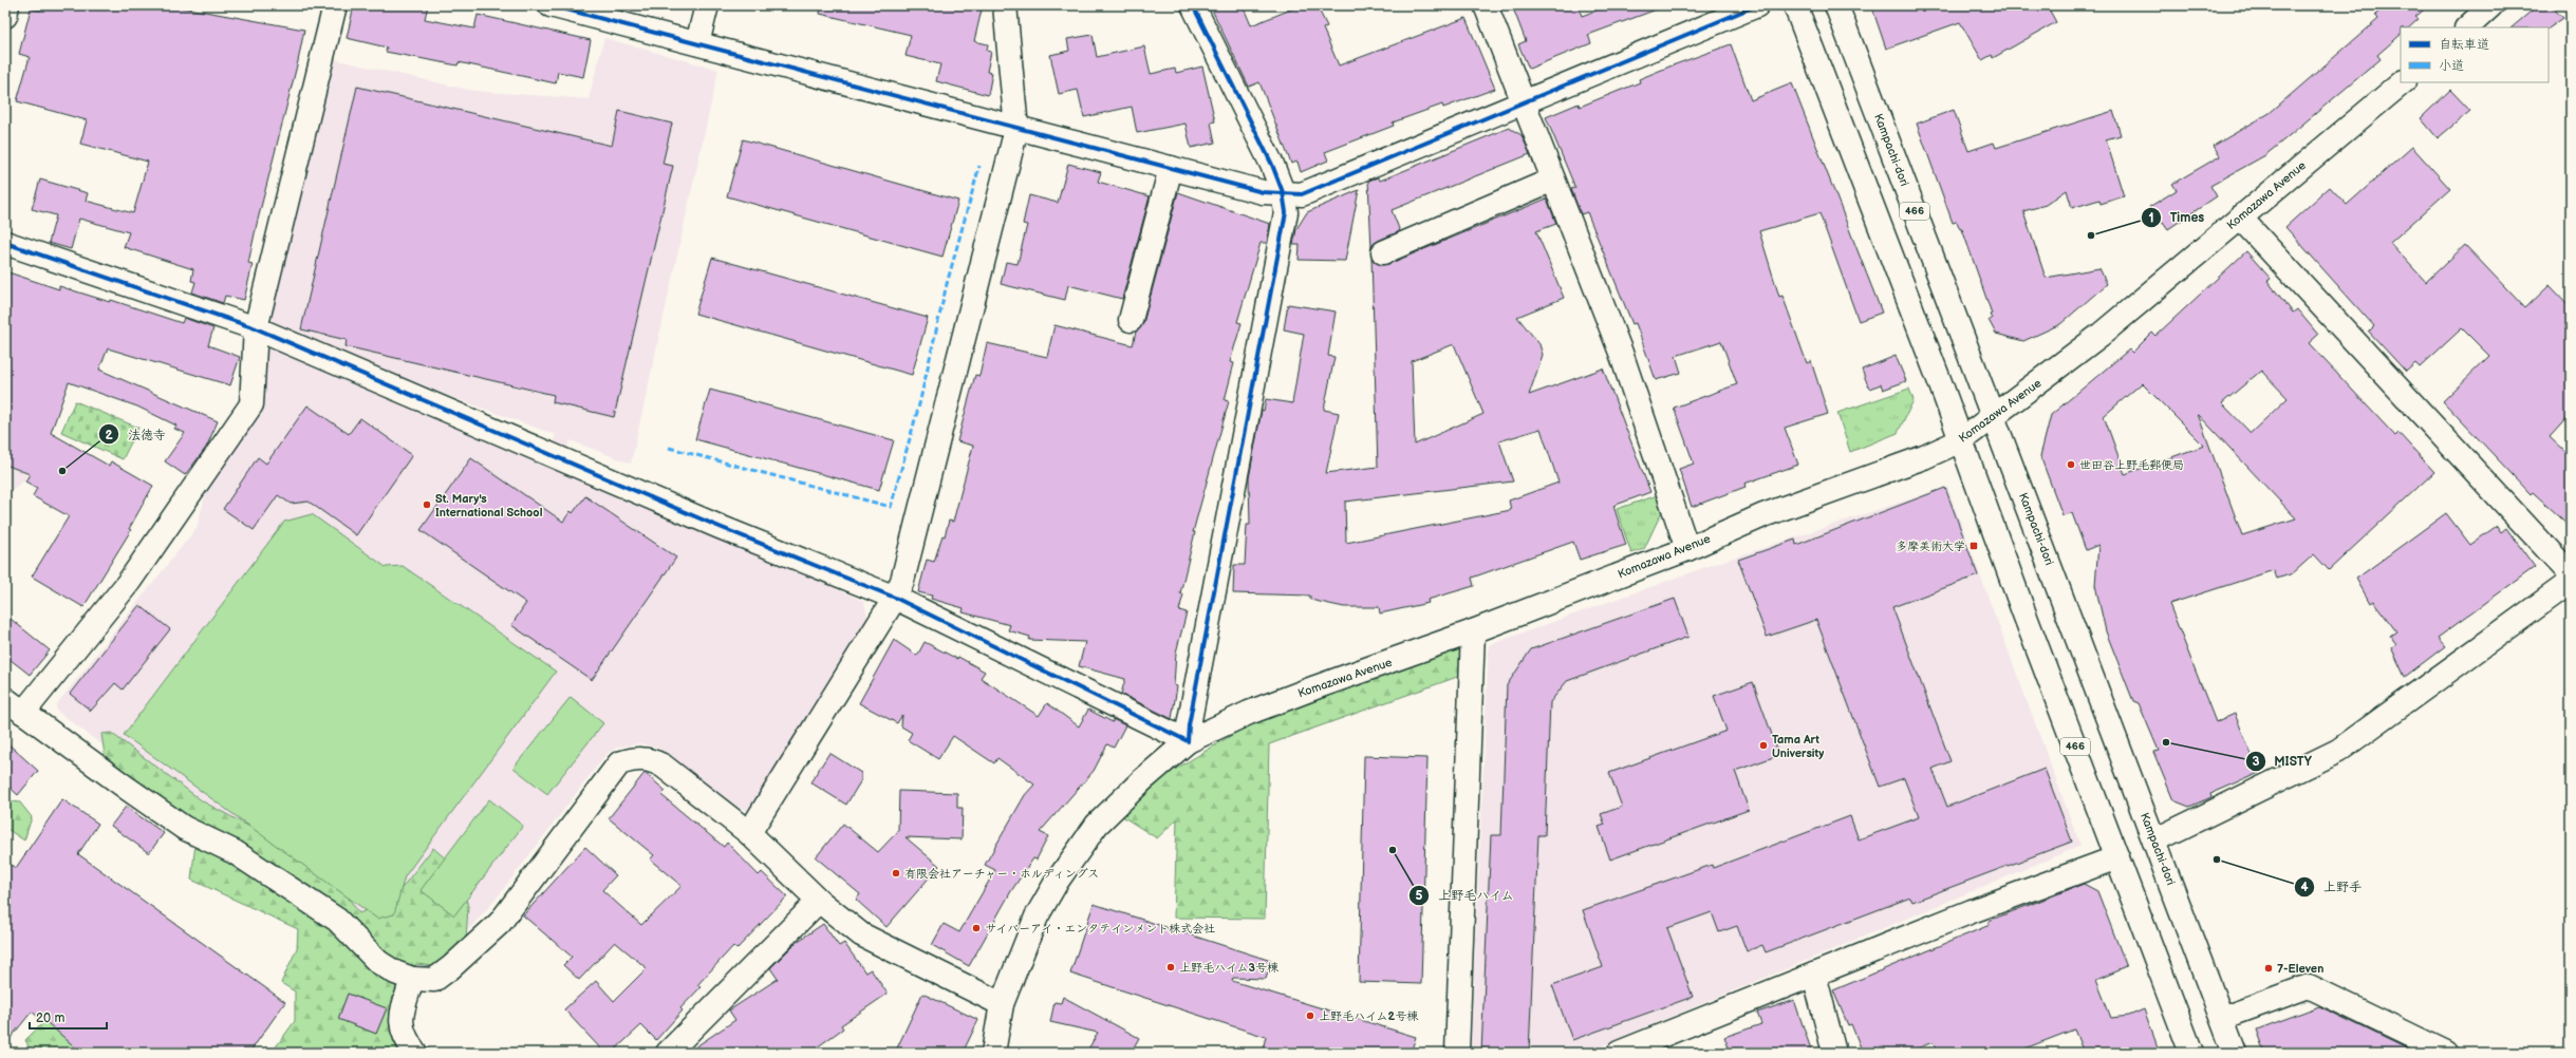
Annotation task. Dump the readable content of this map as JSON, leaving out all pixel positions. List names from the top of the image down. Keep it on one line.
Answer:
{"streets":{"main road":["Kampachi-dori","Komazawa Avenue","466"]},"crossings":[["Kampachi-dori","Komazawa Avenue"],["Komazawa Avenue","466"]],"places":{"other":["Times","世田谷上野毛郵便局","法徳寺","St. Mary's International School","MISTY","Tama Art University","上野毛ハイム","上野手","有限会社アーチャー・ホルディングス","サイバーアイ・エンタテインメント株式会社","上野毛ハイム3号棟","7-Eleven","上野毛ハイム2号棟"],"transit":["多摩美術大学"]},"legend":["自転車道","小道"],"scale_bar":"20 m"}
